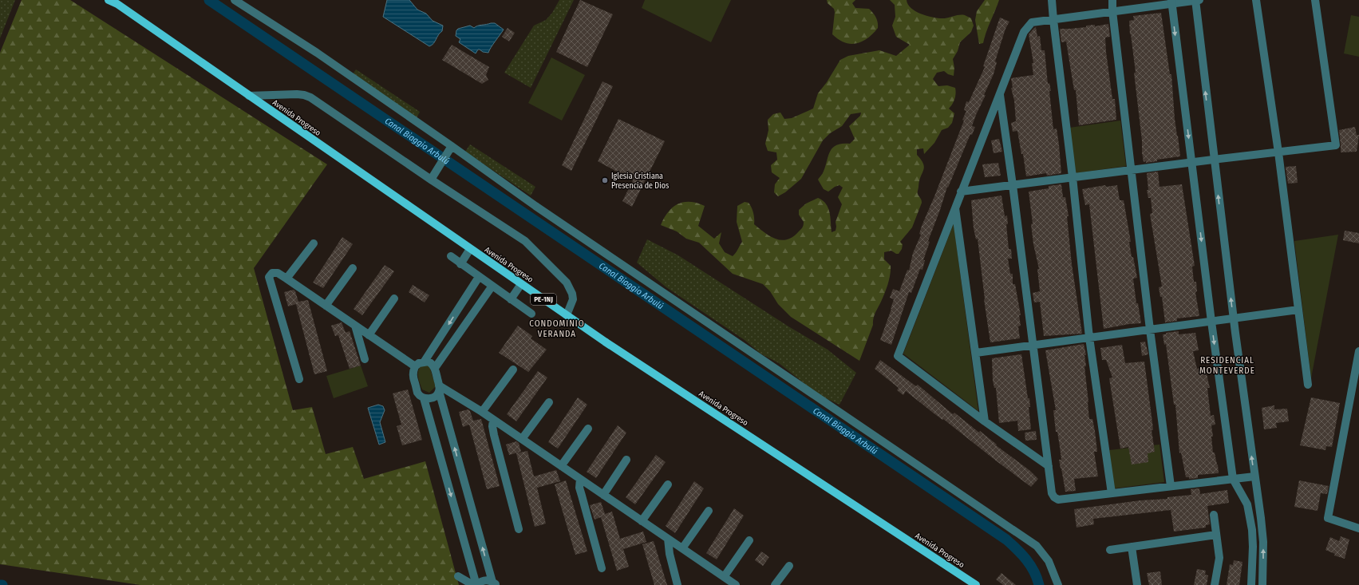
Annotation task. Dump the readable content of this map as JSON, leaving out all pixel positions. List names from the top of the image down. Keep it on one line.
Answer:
{"streets":{"main road":["Avenida Progreso","PE-1NJ"]},"districts":["CONDOMINIO VERANDA","RESIDENCIAL MONTEVERDE"],"water":["Canal Biaggio Arbulú"],"places":["Iglesia Cristiana Presencia de Dios"]}
